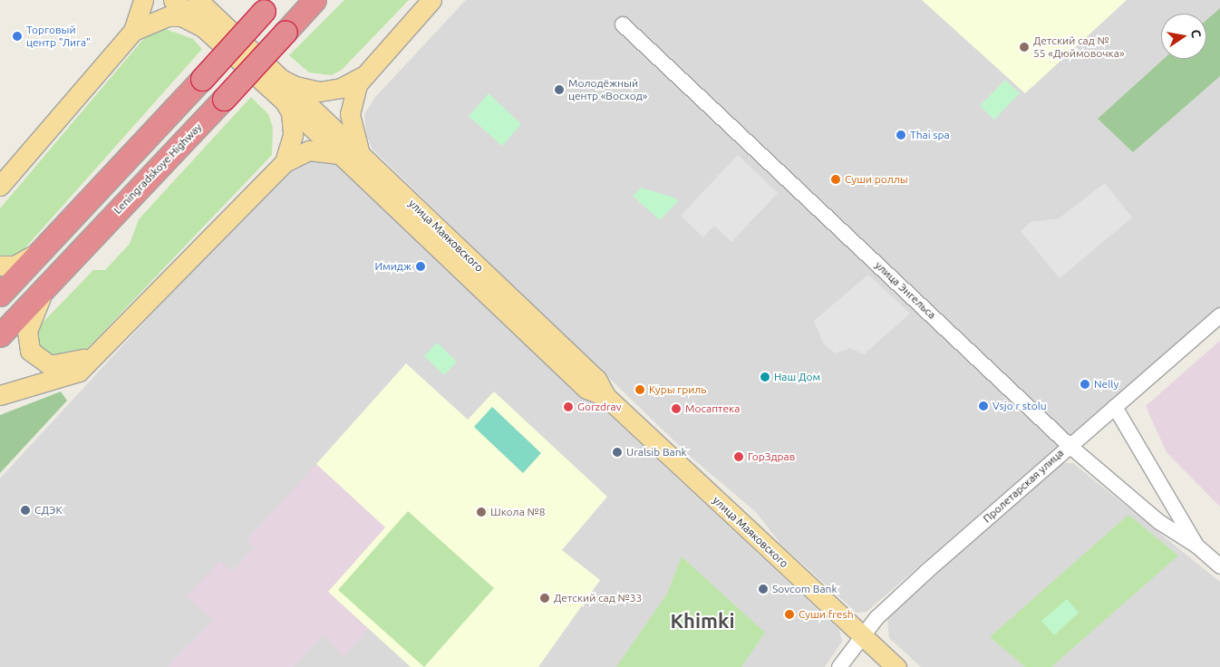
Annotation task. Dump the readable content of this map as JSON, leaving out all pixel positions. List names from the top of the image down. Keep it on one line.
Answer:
{"streets":{"highway":["Leningradskoye Highway"],"main road":["улица Маяковского"],"street":["улица Энгельса","Пролетарская улица"]},"crossings":[["улица Маяковского","Пролетарская улица"],["улица Энгельса","Пролетарская улица"]],"districts":["Khimki"],"places":["Торговый центр \"Лига\"","Детский сад № 55 «Дюймовочка»","Молодёжный центр «Восход»","Thai spa","Суши роллы","Имидж","Наш Дом","Nelly","Куры гриль","Vsjo r stolu","Gorzdrav","Мосаптека","Uralsib Bank","ГорЗдрав","СДЭК","Школа №8","Sovcom Bank","Детский сад №33","Суши fresh"],"north":"right"}
